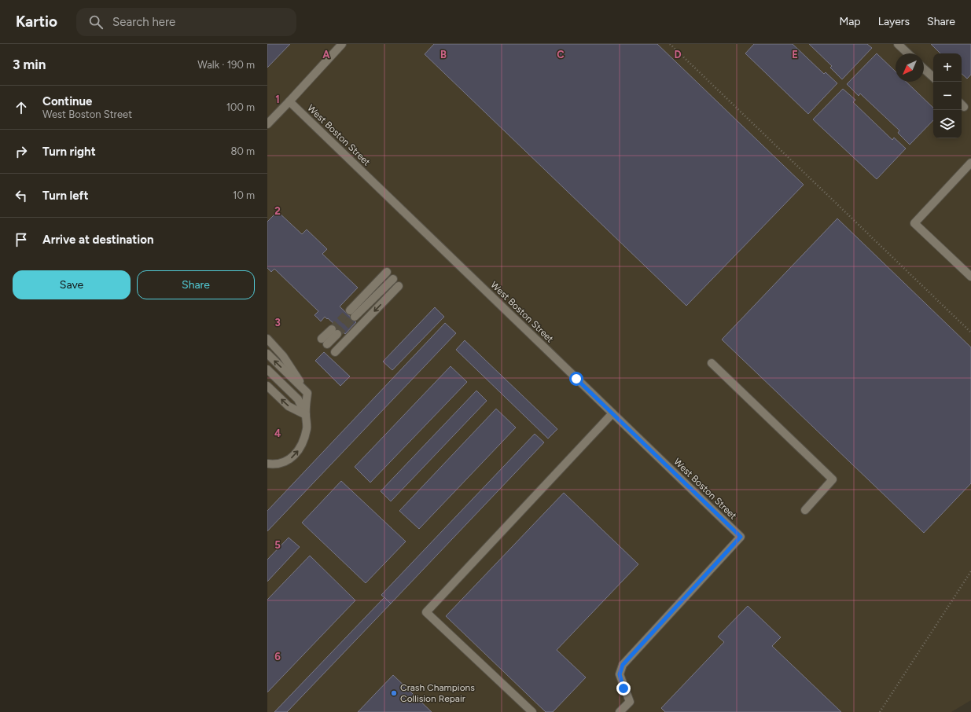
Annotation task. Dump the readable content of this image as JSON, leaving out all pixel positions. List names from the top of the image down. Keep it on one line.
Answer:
{"streets":{"street":["West Boston Street"]},"places":["Crash Champions Collision Repair"],"north":"bottom left","page":{"header":"Kartio","search":"Search here","nav":["Map","Layers","Share"],"heading":["3 min","Walk · 190 m"],"map_buttons":["+","−"],"list":[["Continue","West Boston Street","100 m"],["Turn right","80 m"],["Turn left","10 m"],"Arrive at destination"],"buttons":["Save","Share"]},"grid":{"columns":["A","B","C","D","E"],"rows":["1","2","3","4","5","6"]}}
